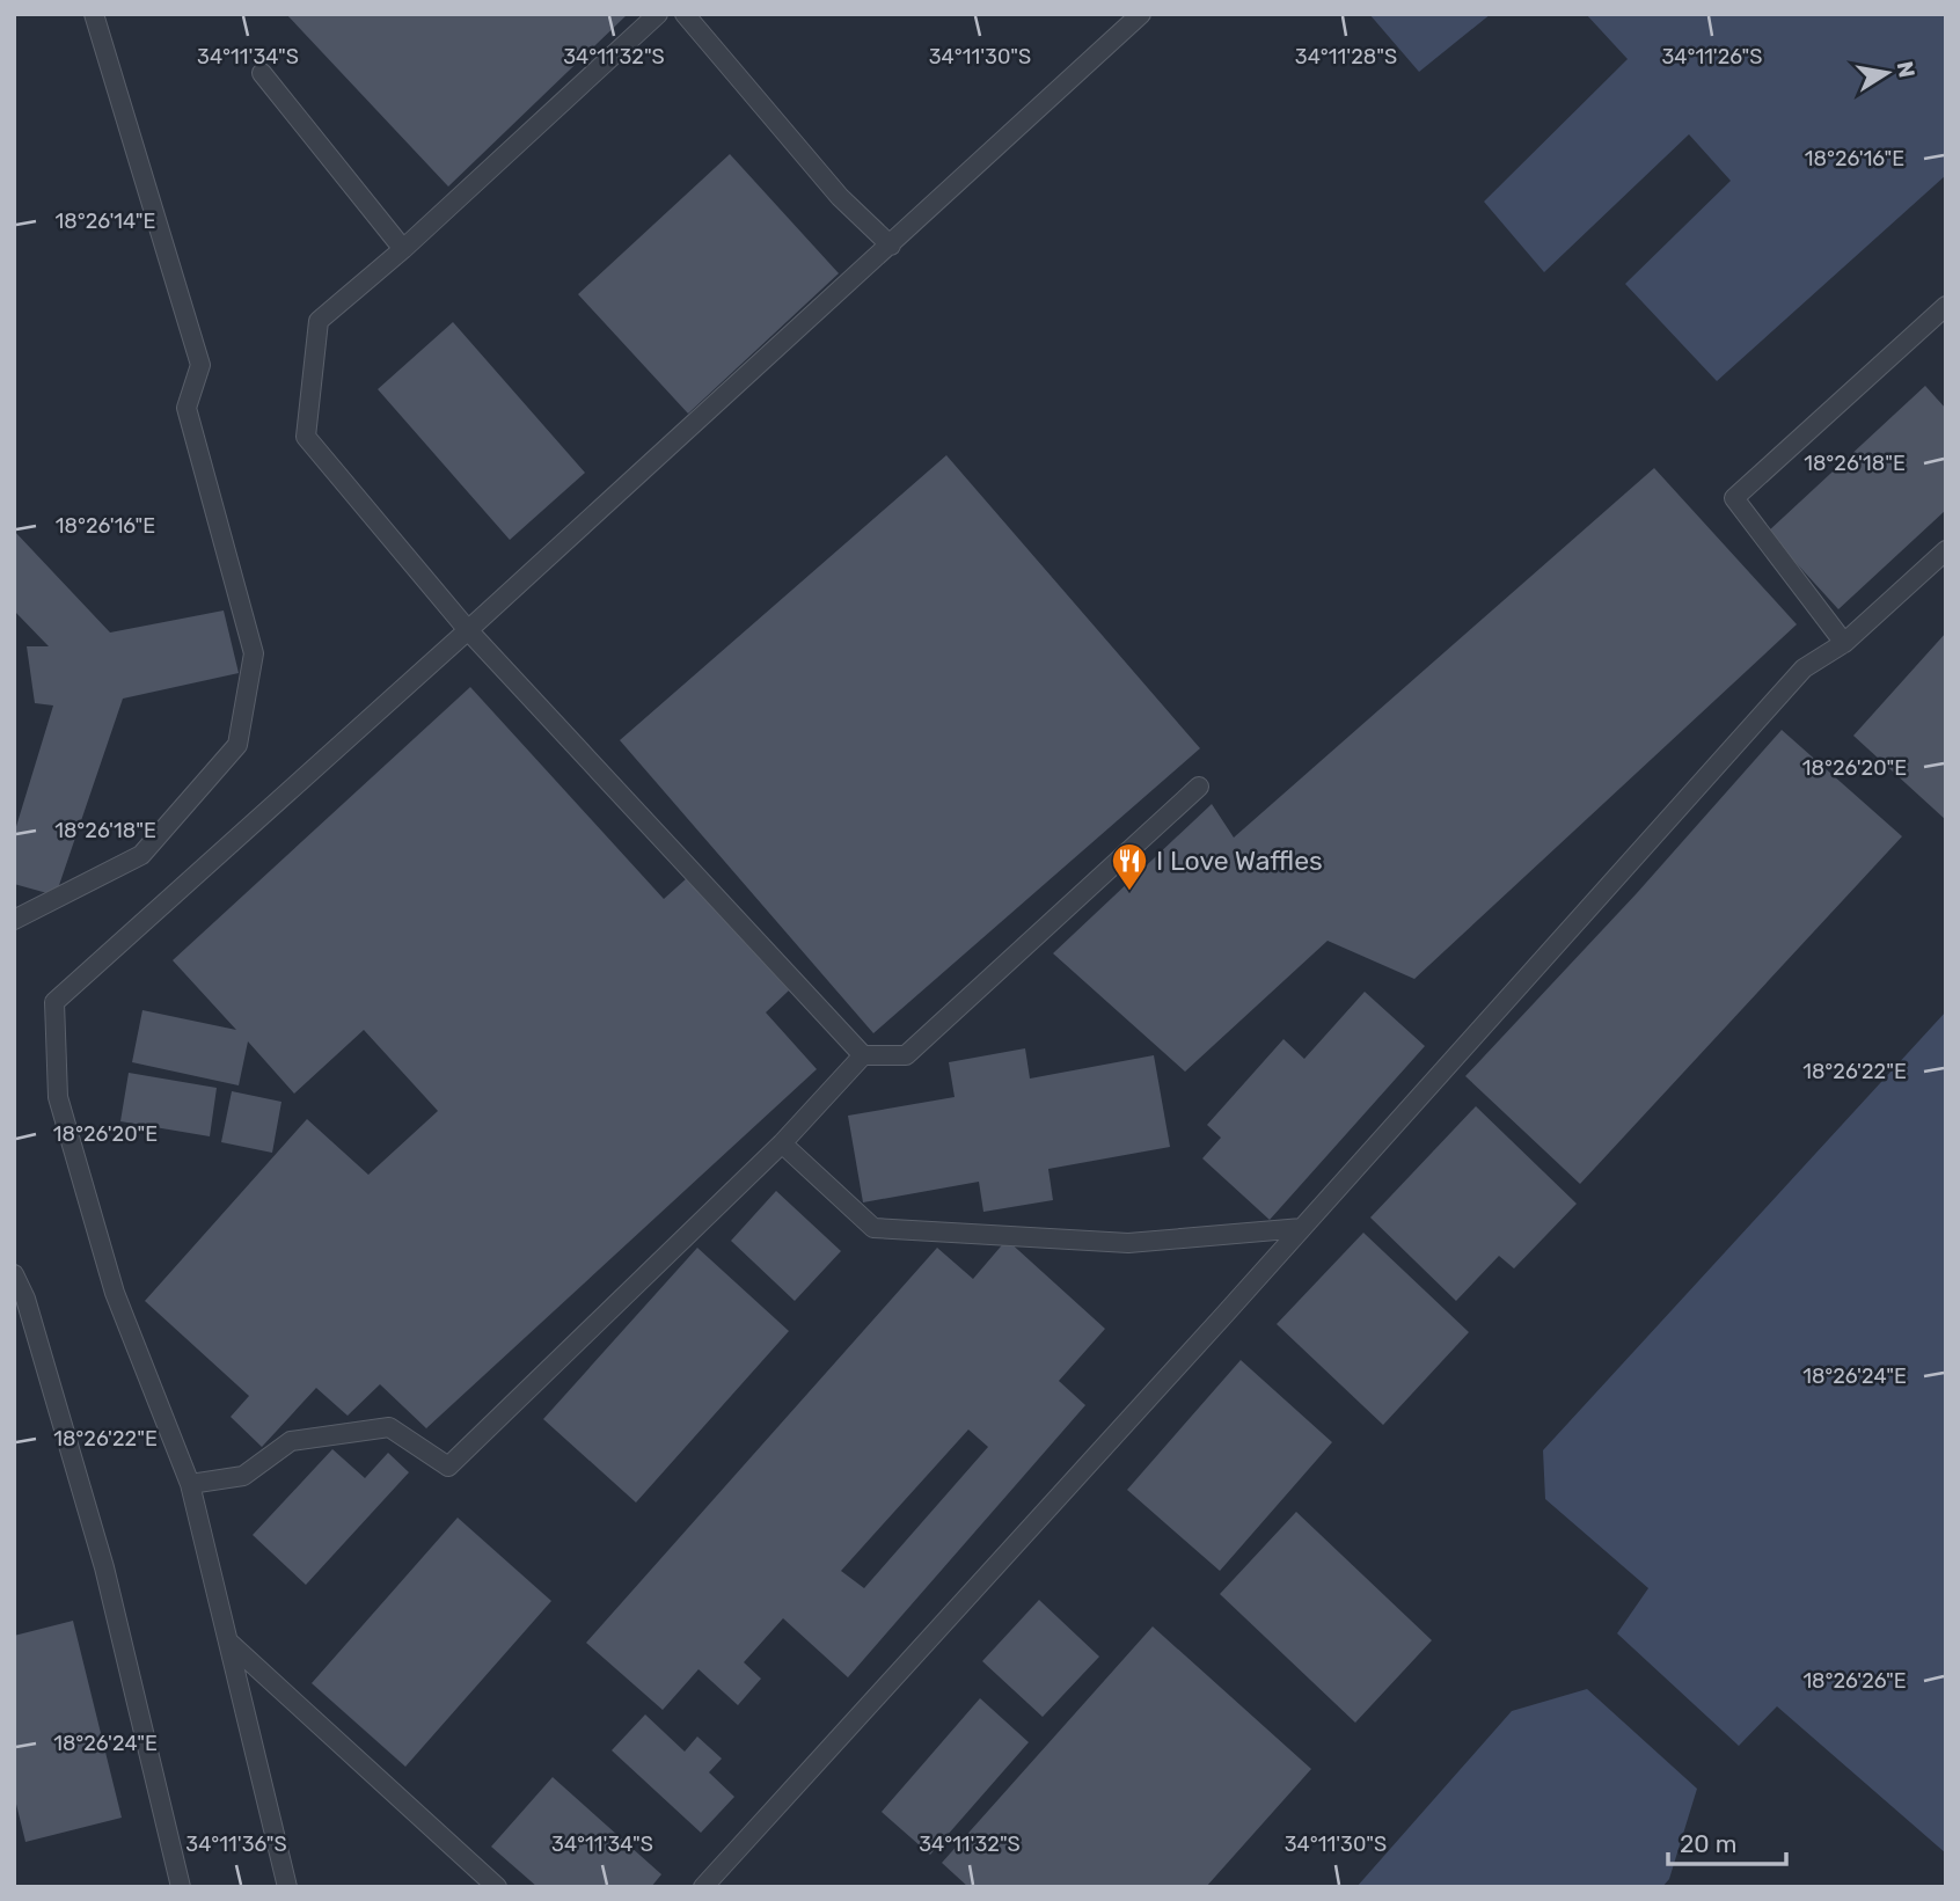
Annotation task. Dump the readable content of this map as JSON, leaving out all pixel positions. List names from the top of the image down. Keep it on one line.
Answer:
{"places":{"restaurant":["I Love Waffles"]},"scale_bar":"20 m","north":"right","coordinates":["34°11'34\"S","34°11'32\"S","34°11'30\"S","34°11'28\"S","34°11'26\"S","18°26'16\"E","18°26'14\"E","18°26'18\"E","18°26'20\"E","18°26'22\"E","18°26'24\"E","18°26'26\"E","34°11'36\"S"]}
